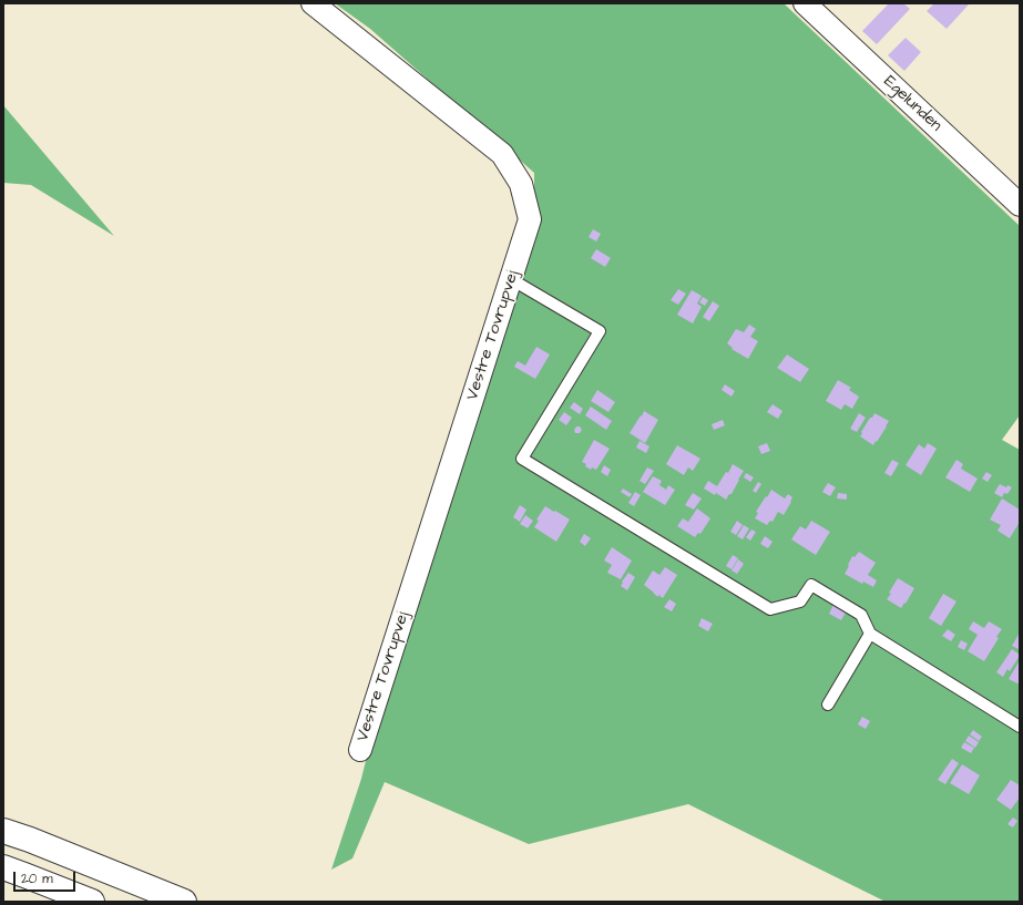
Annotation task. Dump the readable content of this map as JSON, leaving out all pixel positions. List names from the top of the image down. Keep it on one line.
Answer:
{"streets":{"street":["Egelunden","Vestre Tovrupvej"]},"scale_bar":"20 m"}
